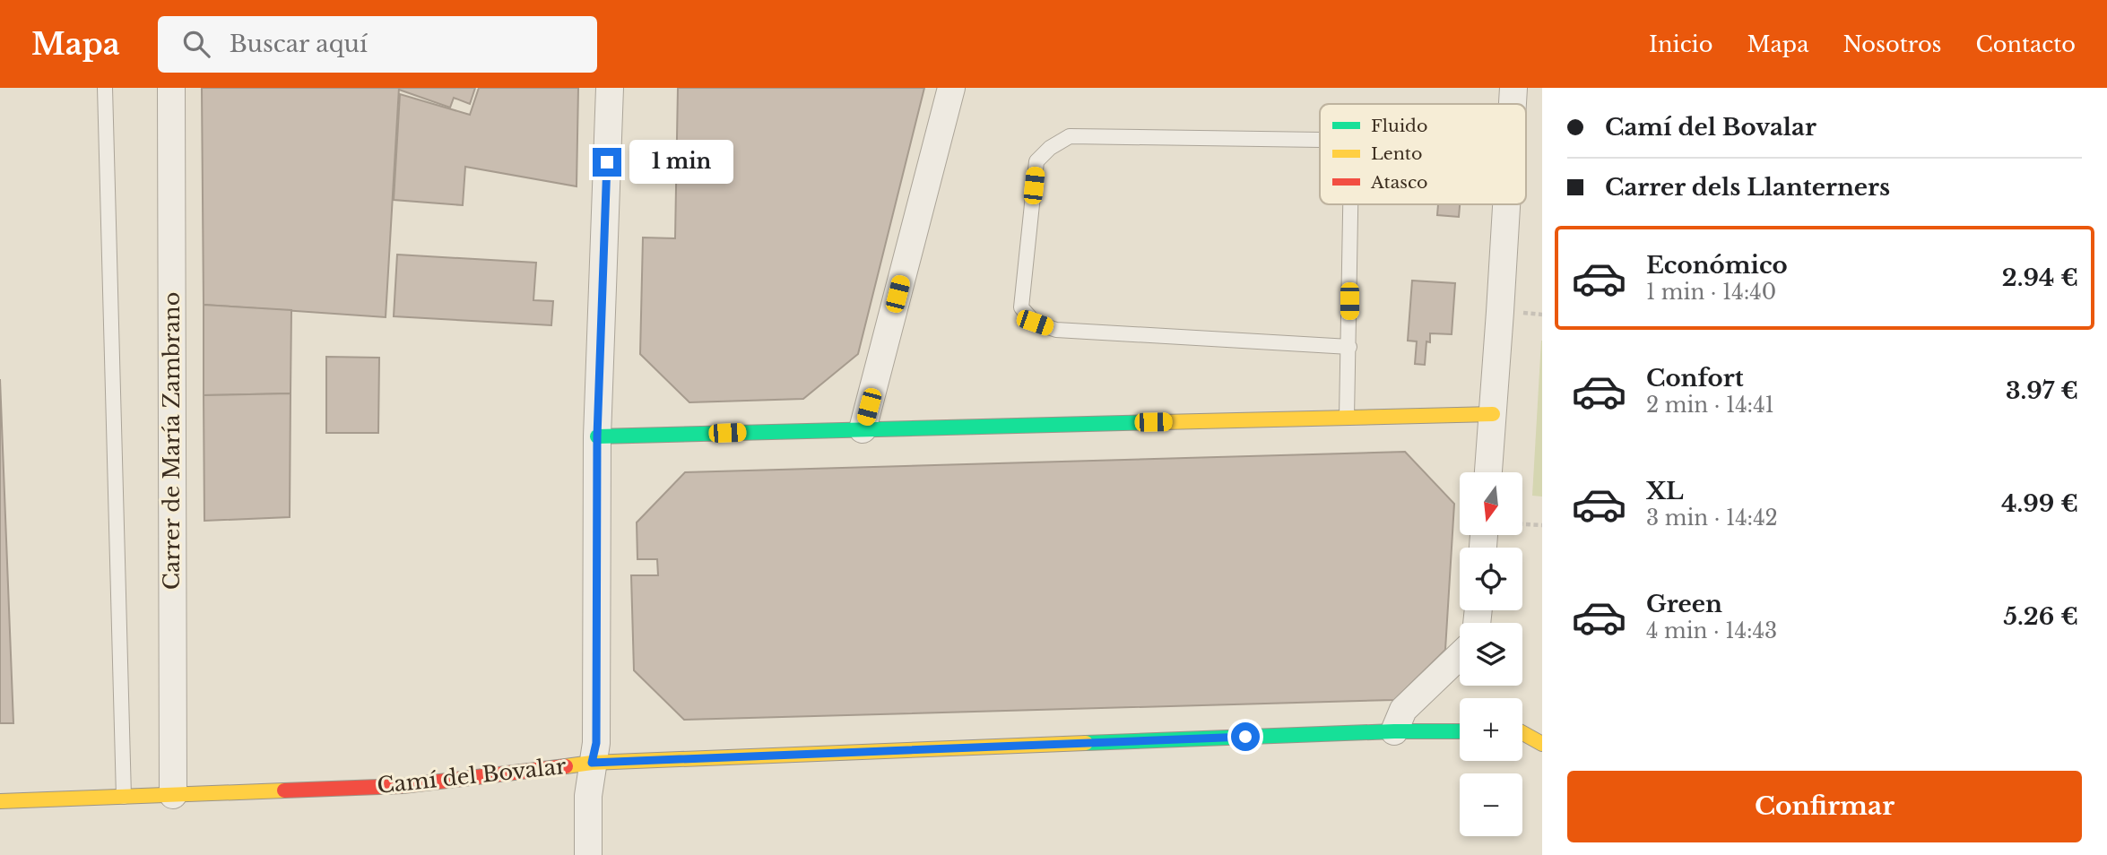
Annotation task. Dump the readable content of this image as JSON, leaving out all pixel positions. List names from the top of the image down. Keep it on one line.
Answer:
{"streets":{"street":["Carrer de María Zambrano","Camí del Bovalar"]},"crossings":[["Carrer de María Zambrano","Camí del Bovalar"]],"legend":["Fluido","Lento","Atasco"],"north":"bottom","page":{"header":"Mapa","search":"Buscar aquí","nav":["Inicio","Mapa","Nosotros","Contacto"],"banner":["Camí del Bovalar","Carrer dels Llanterners"],"bubble":"1 min","list":[{"name":"Económico","note":"1 min · 14:40","value":"2.94 €"},{"name":"Confort","note":"2 min · 14:41","value":"3.97 €"},{"name":"XL","note":"3 min · 14:42","value":"4.99 €"},{"name":"Green","note":"4 min · 14:43","value":"5.26 €"}],"map_buttons":["+","−"],"buttons":"Confirmar"}}
